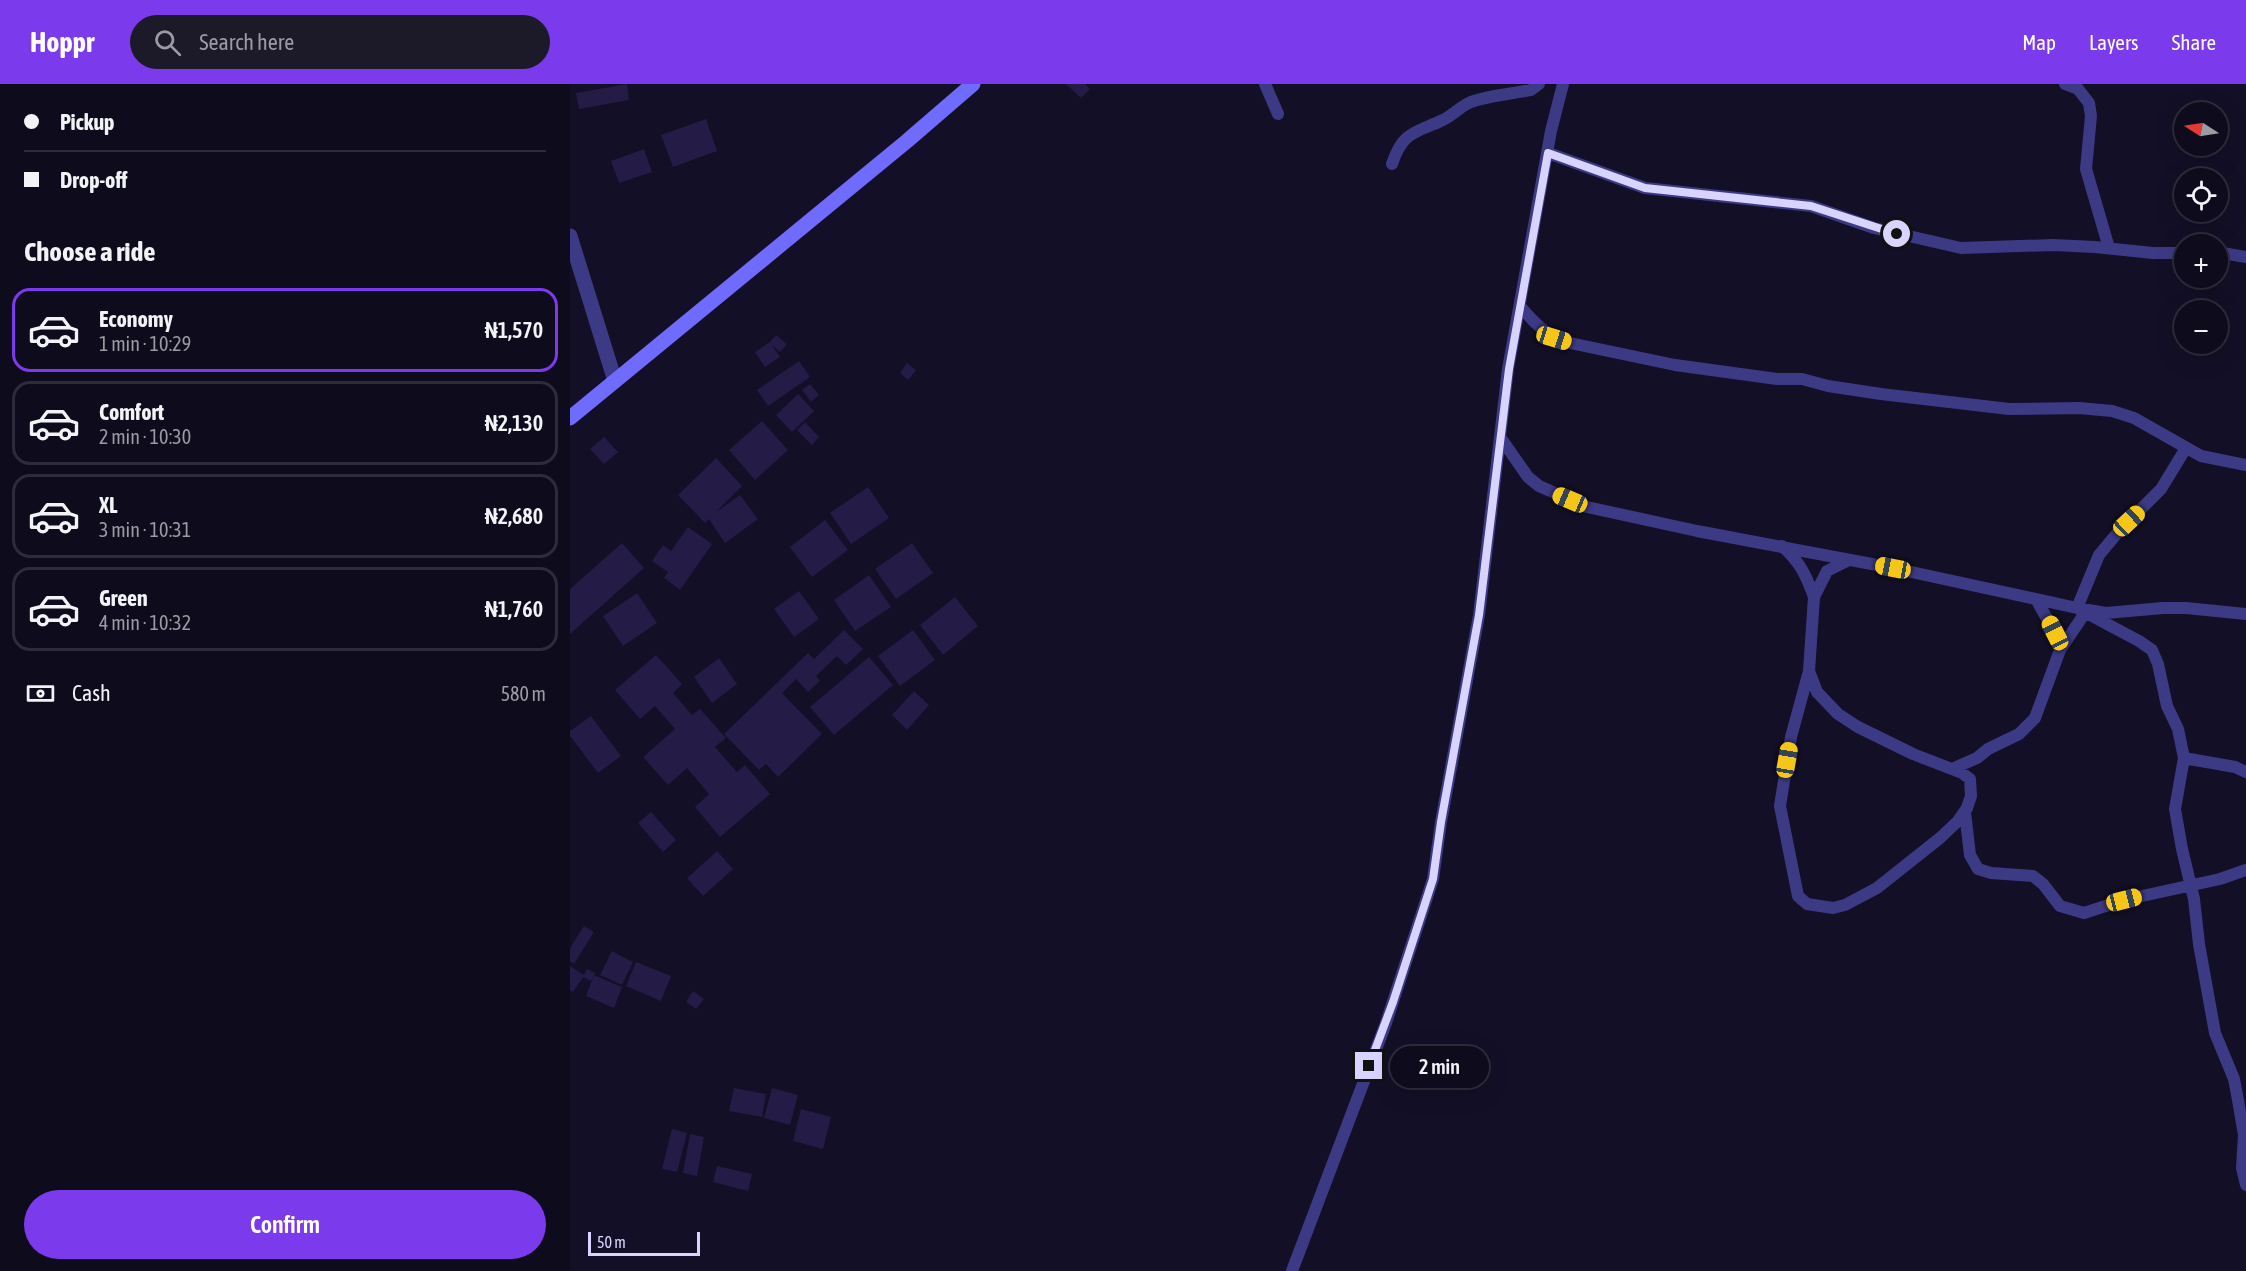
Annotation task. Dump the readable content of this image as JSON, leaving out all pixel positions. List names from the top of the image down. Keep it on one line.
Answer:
{"scale_bar":"50 m","north":"left","page":{"header":"Hoppr","search":"Search here","nav":["Map","Layers","Share"],"banner":["Pickup","Drop-off"],"map_buttons":["+","−"],"heading":"Choose a ride","list":[{"name":"Economy","note":"1 min · 10:29","value":"₦1,570"},{"name":"Comfort","note":"2 min · 10:30","value":"₦2,130"},{"name":"XL","note":"3 min · 10:31","value":"₦2,680"},{"name":"Green","note":"4 min · 10:32","value":"₦1,760"}],"pay":["Cash","580 m"],"bubble":"2 min","buttons":"Confirm","scale":"50 m"}}
